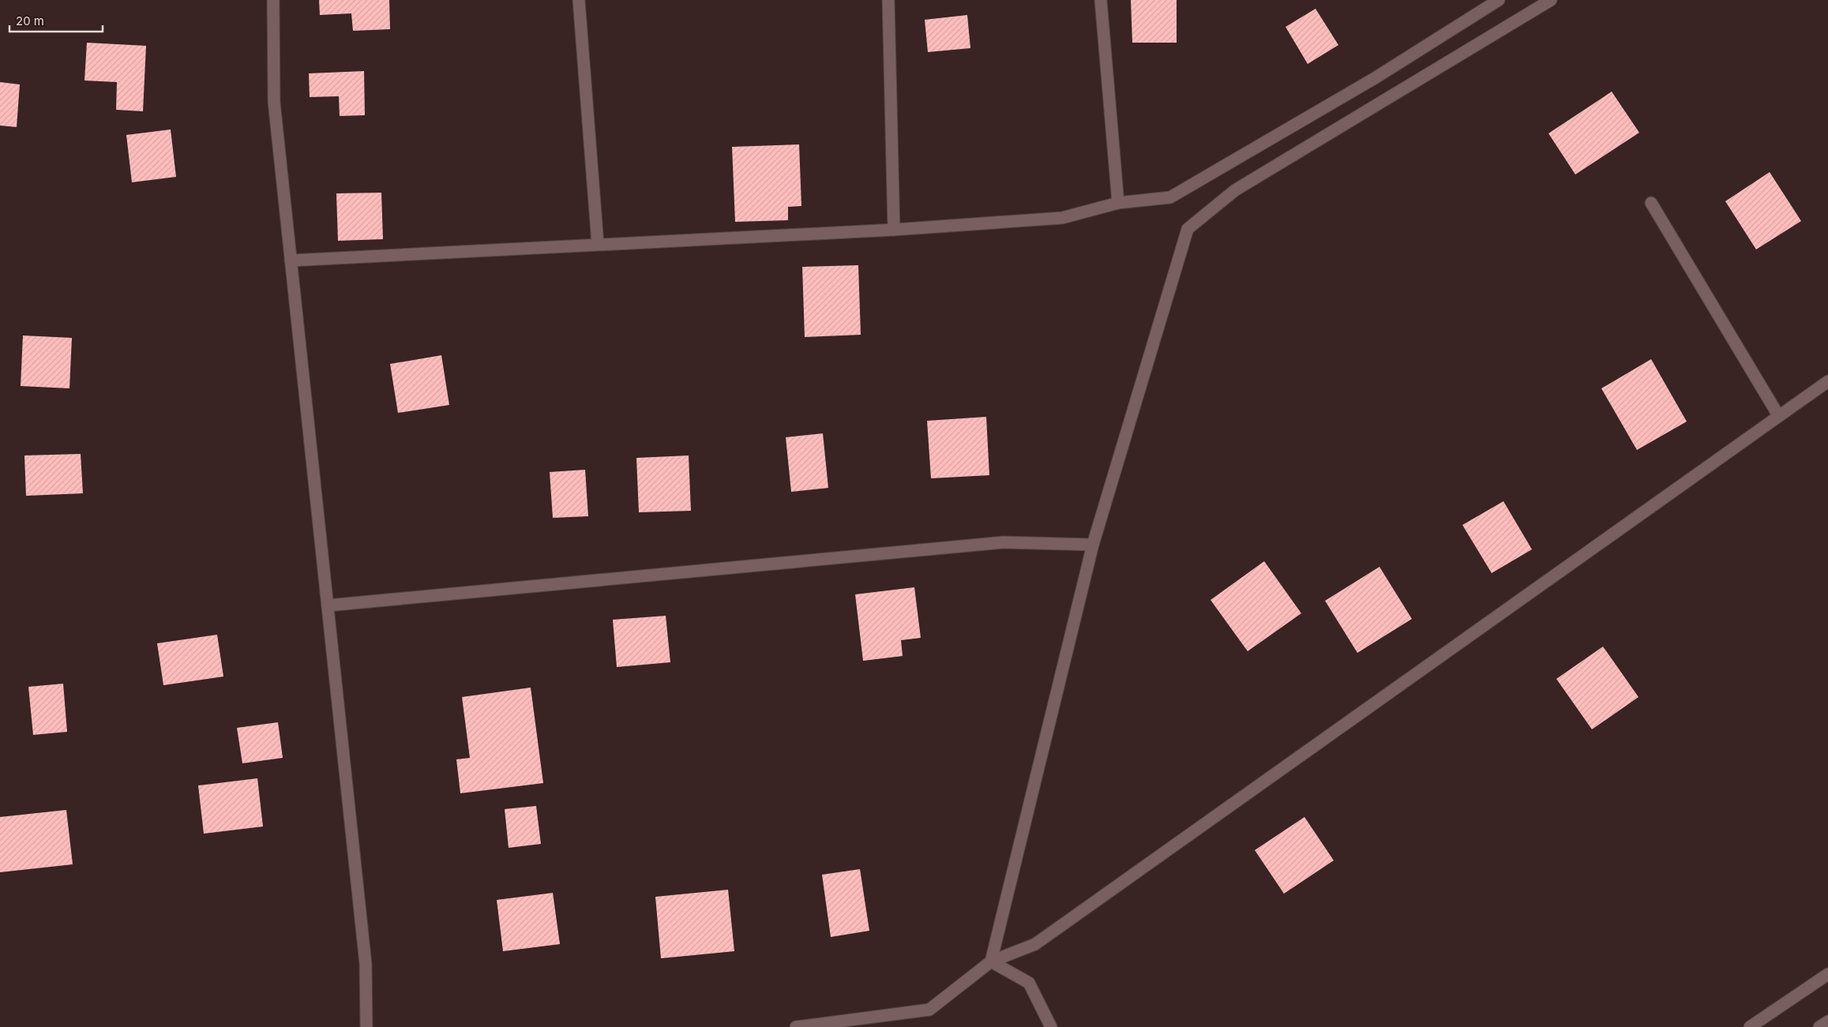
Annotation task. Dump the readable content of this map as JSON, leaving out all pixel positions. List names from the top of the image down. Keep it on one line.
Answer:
{"scale_bar":"20 m"}
